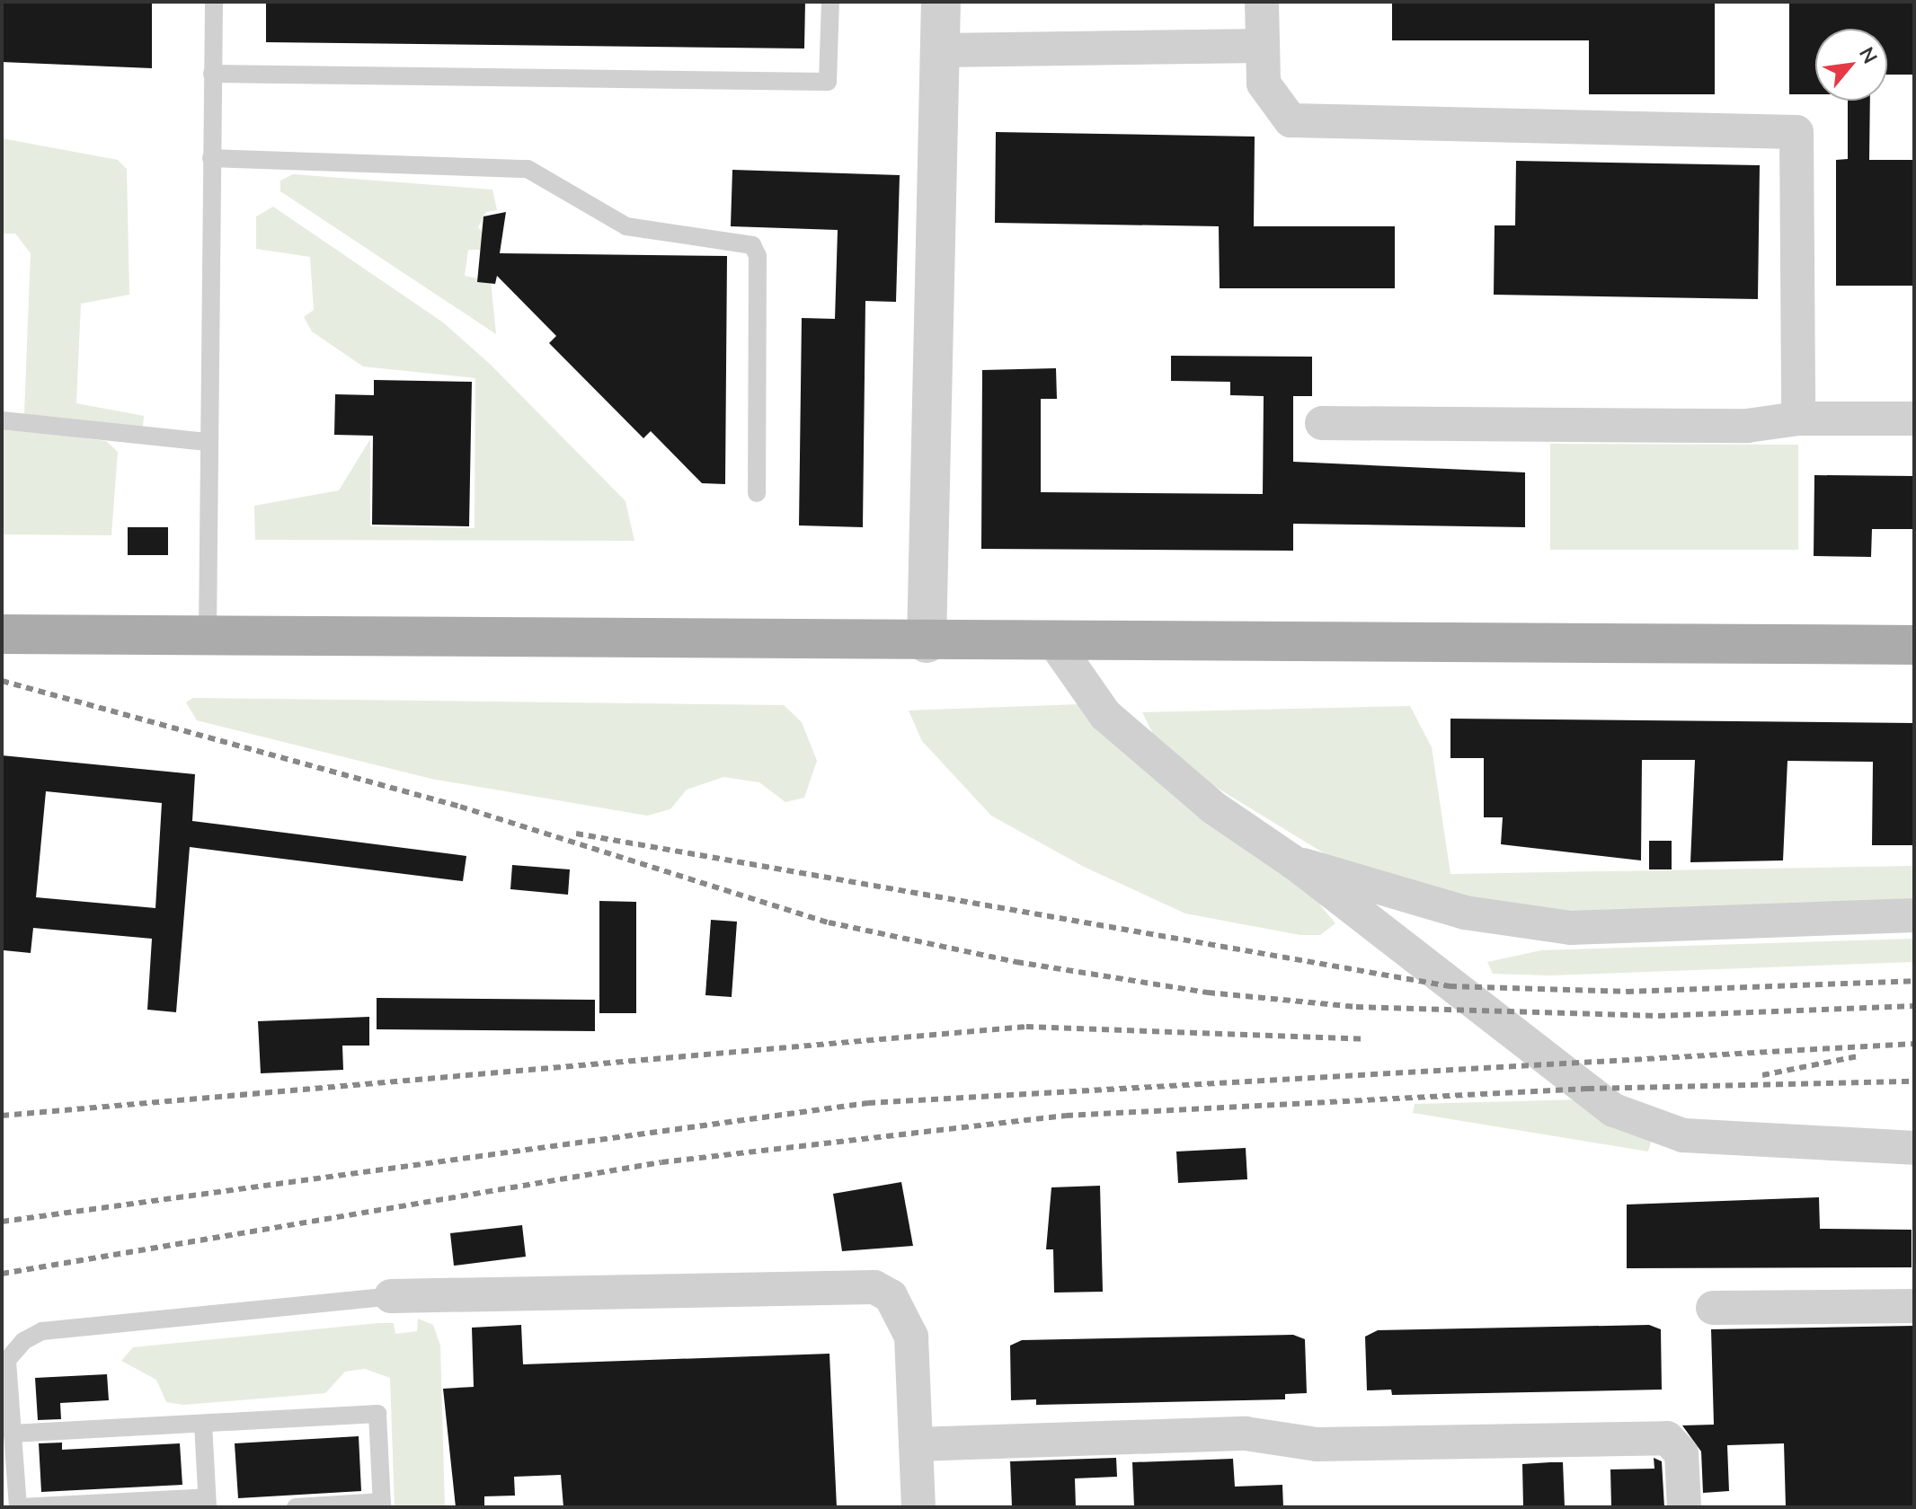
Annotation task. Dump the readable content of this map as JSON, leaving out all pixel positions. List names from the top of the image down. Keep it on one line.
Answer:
{"north":"top right"}
